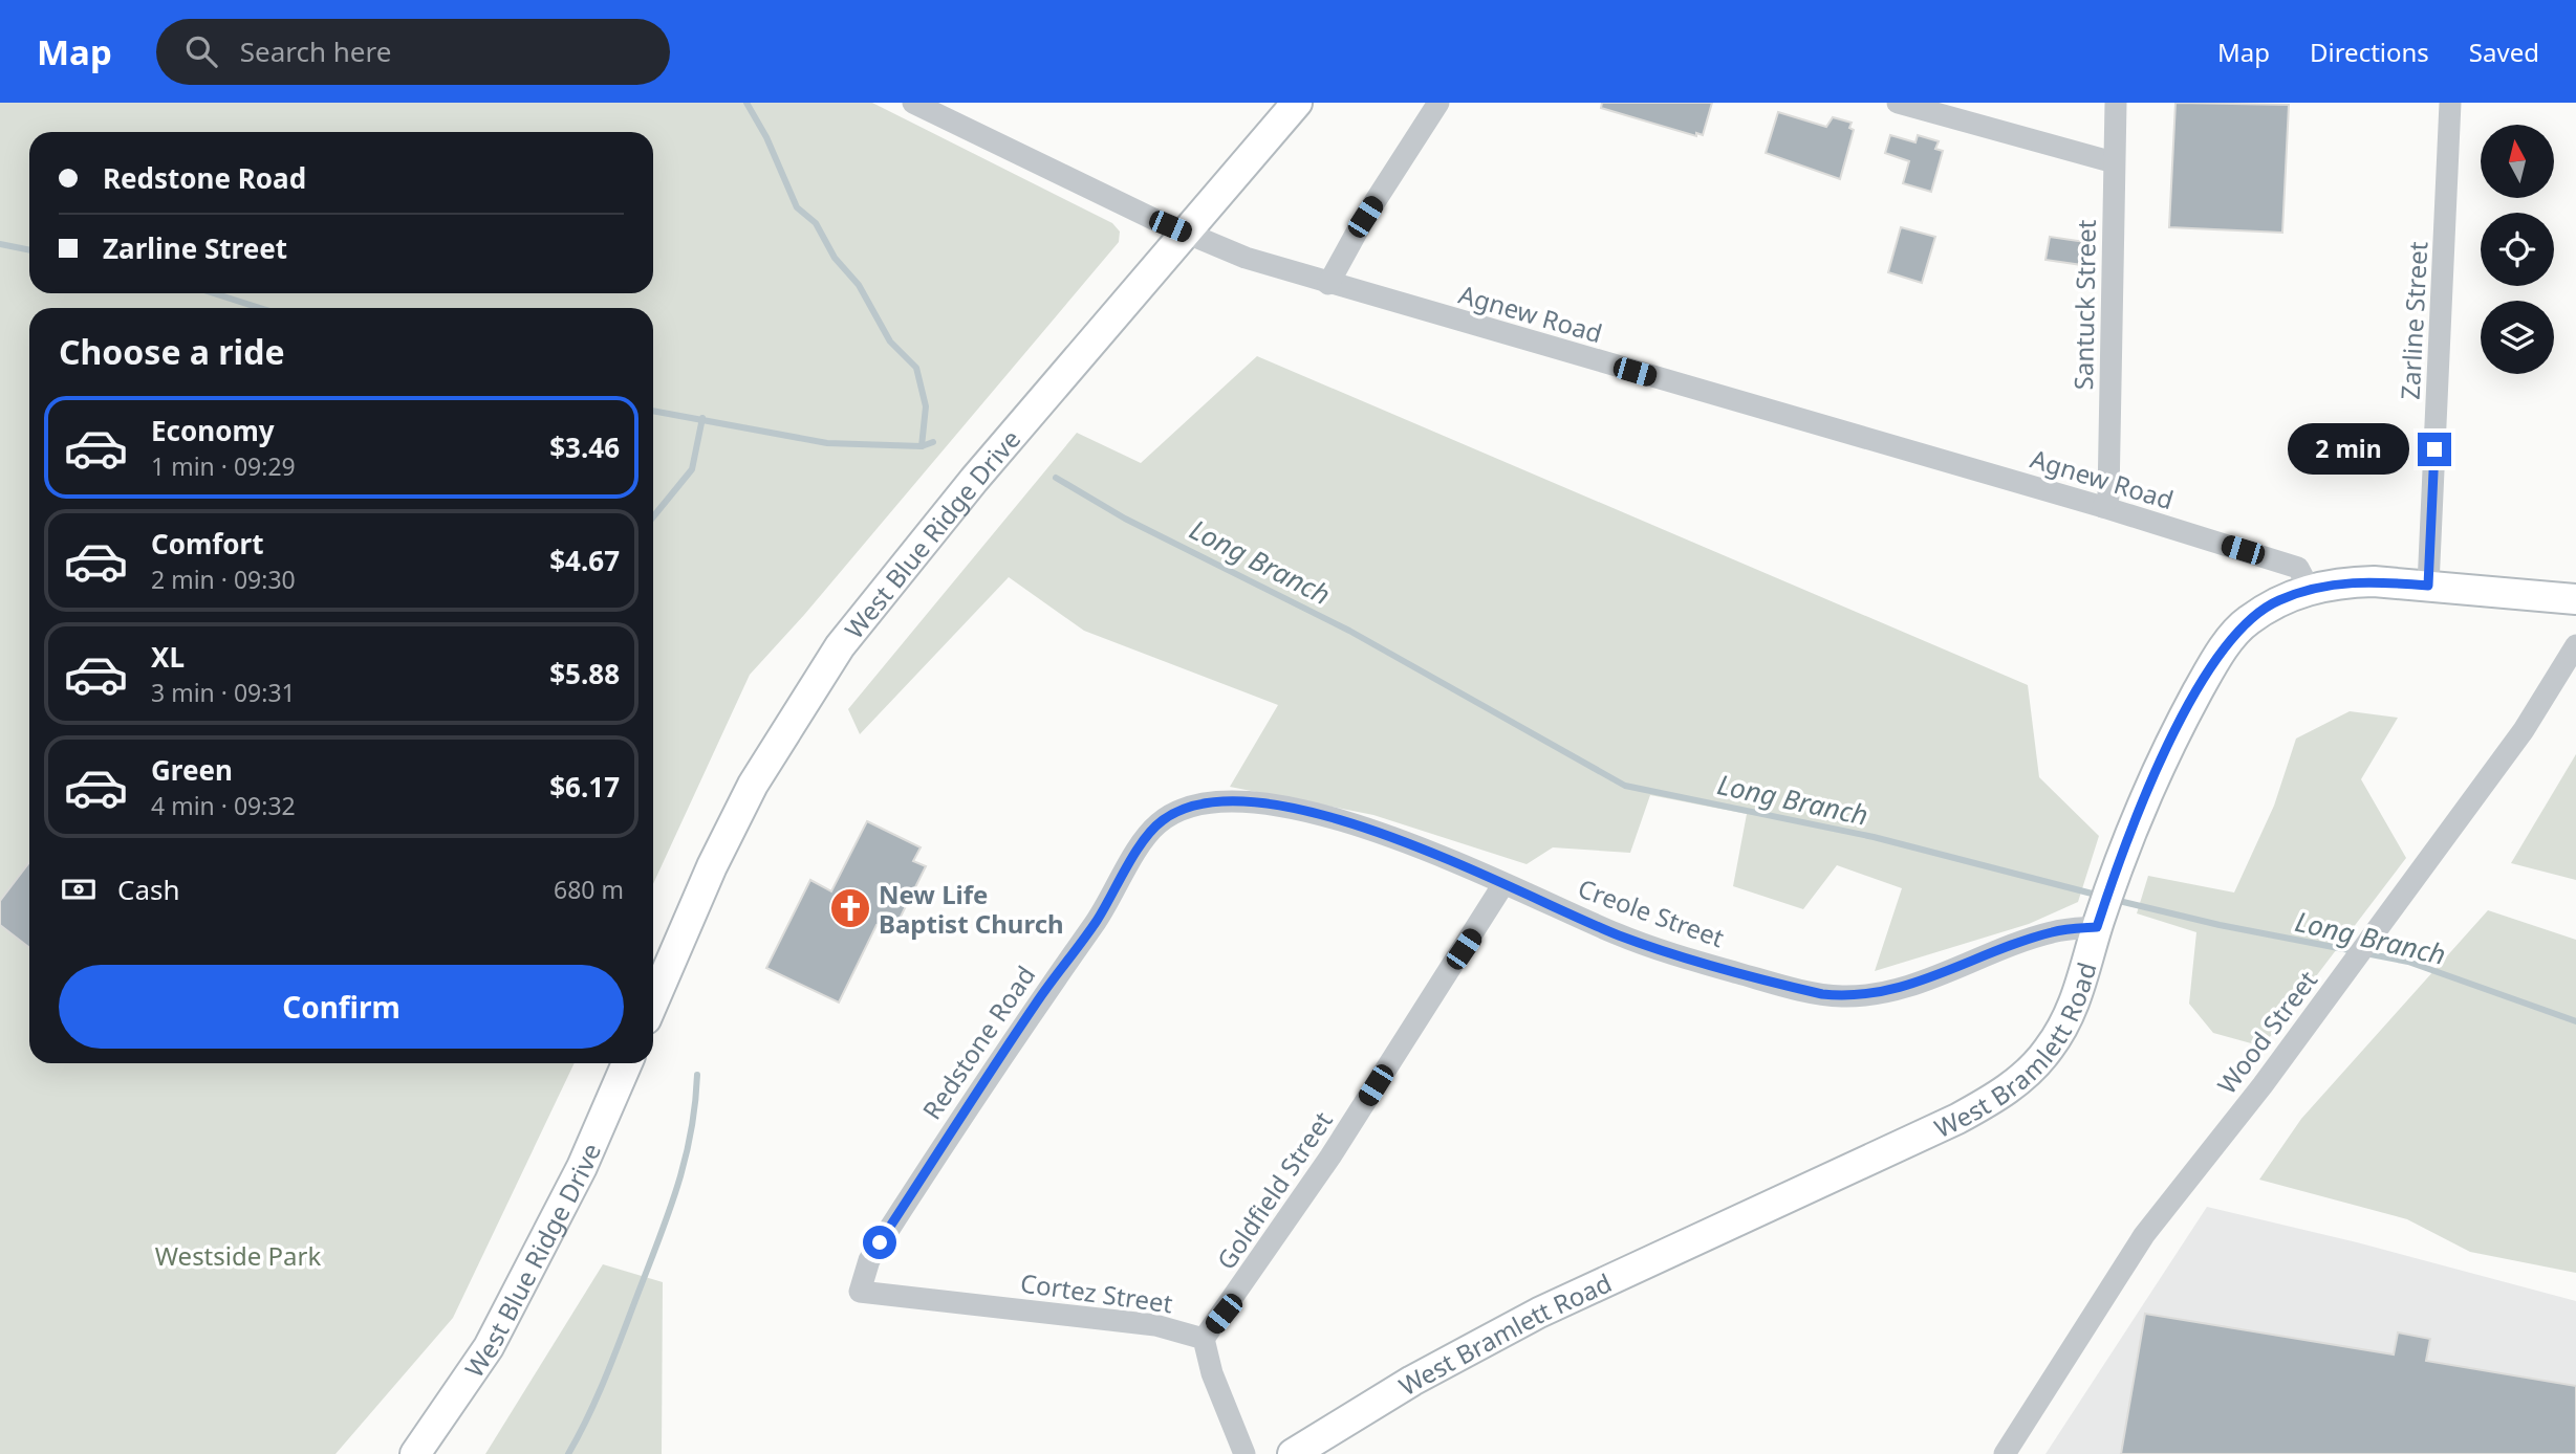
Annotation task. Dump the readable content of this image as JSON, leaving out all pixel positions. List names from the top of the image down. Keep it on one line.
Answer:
{"streets":{"street":["Santuck Street","Agnew Road","Zarline Street","West Blue Ridge Drive","Creole Street","Wood Street","Redstone Road","West Bramlett Road","Goldfield Street","Cortez Street"]},"crossings":[["Santuck Street","Agnew Road"],["Agnew Road","West Blue Ridge Drive"],["Agnew Road","West Bramlett Road"],["Zarline Street","West Bramlett Road"],["Creole Street","Redstone Road"],["Creole Street","West Bramlett Road"],["Creole Street","Goldfield Street"],["Redstone Road","Cortez Street"],["Goldfield Street","Cortez Street"]],"water":["Long Branch"],"parks":["Westside Park"],"places":{"church":["New Life Baptist Church"]},"north":"top","page":{"header":"Map","search":"Search here","nav":["Map","Directions","Saved"],"banner":["Redstone Road","Zarline Street"],"heading":"Choose a ride","list":[{"name":"Economy","note":"1 min · 09:29","value":"$3.46"},{"name":"Comfort","note":"2 min · 09:30","value":"$4.67"},{"name":"XL","note":"3 min · 09:31","value":"$5.88"},{"name":"Green","note":"4 min · 09:32","value":"$6.17"}],"bubble":"2 min","pay":["Cash","680 m"],"buttons":"Confirm"}}
